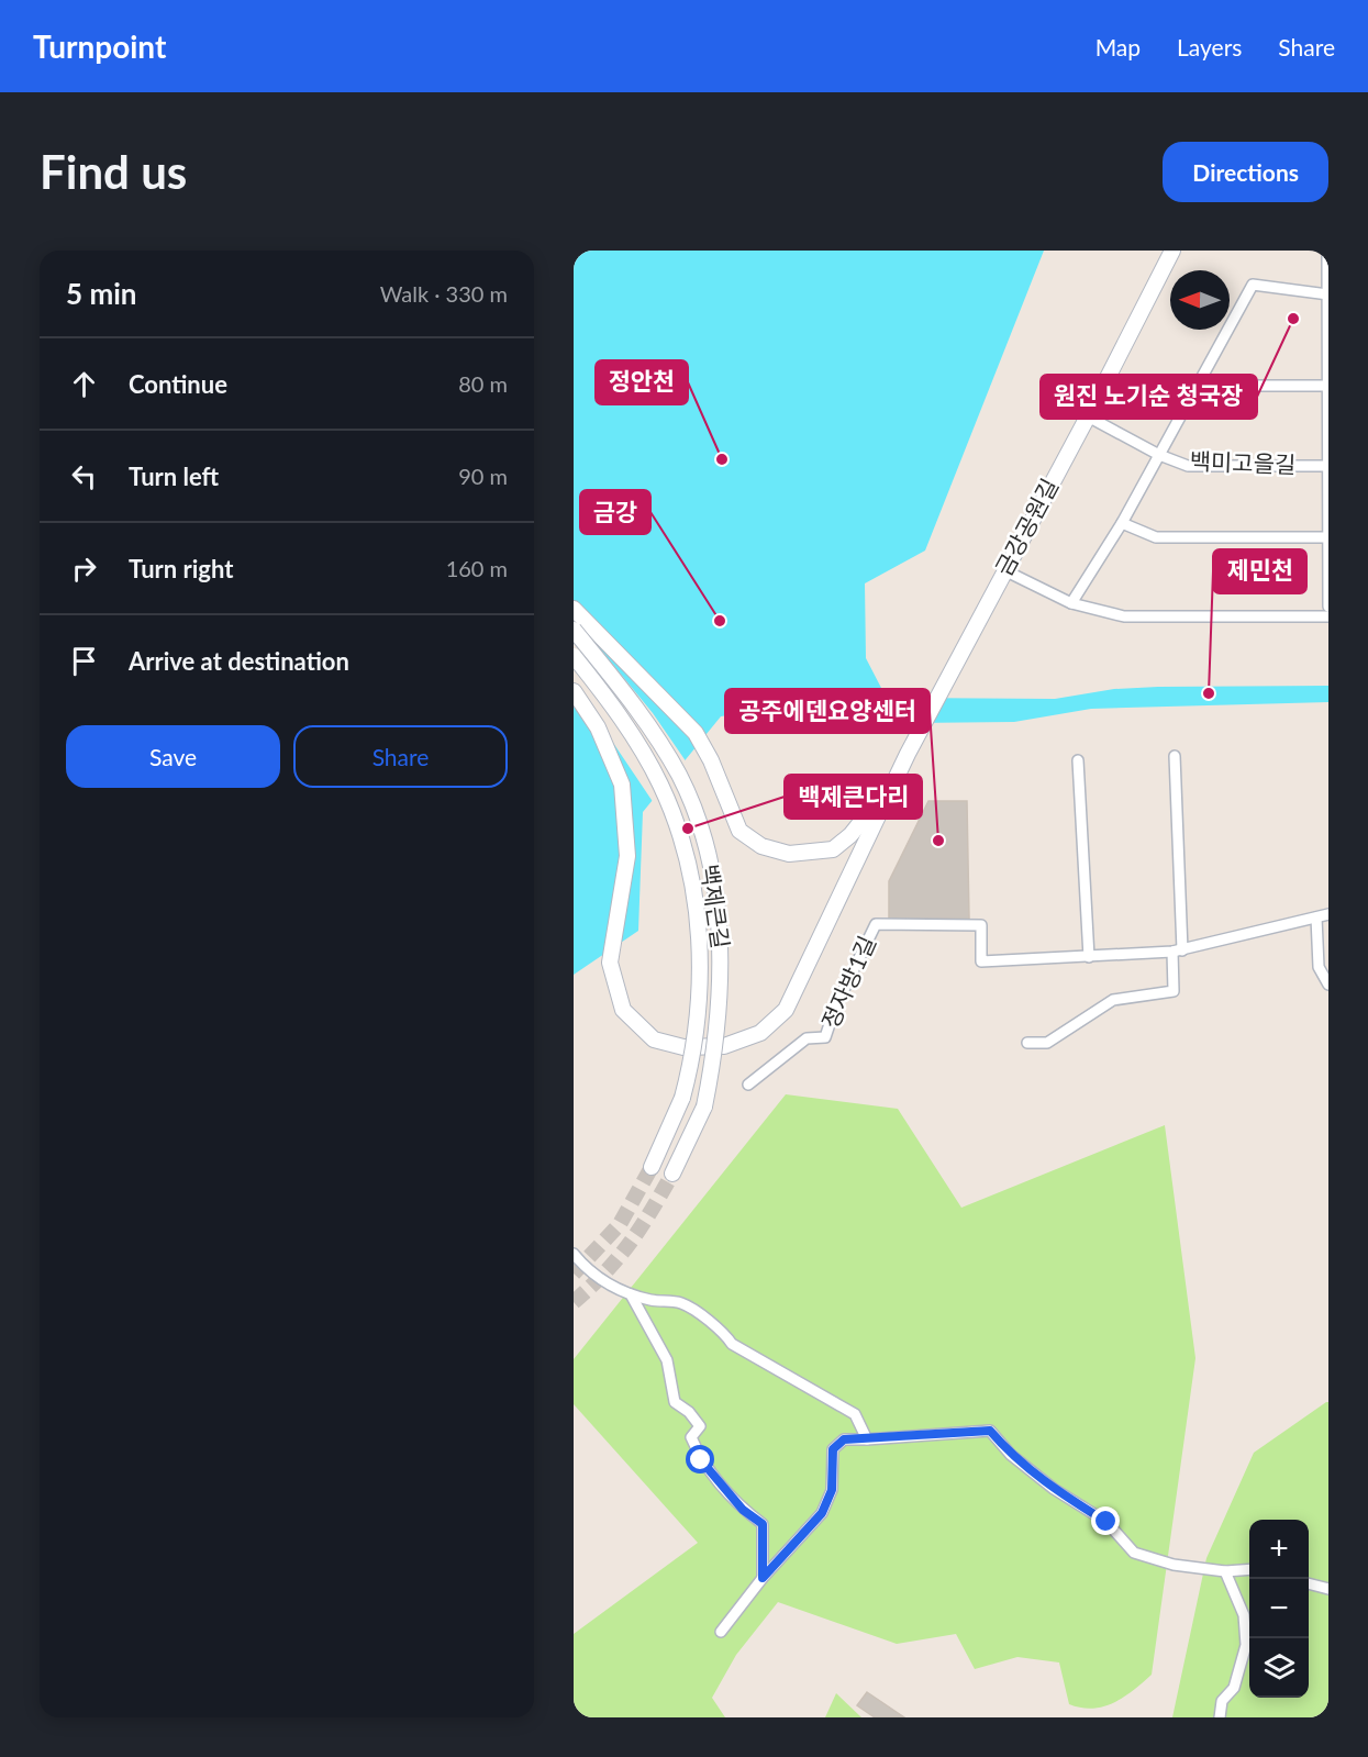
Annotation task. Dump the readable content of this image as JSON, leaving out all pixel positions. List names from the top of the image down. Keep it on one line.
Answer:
{"streets":{"main road":["금강공원길","백제큰길"],"street":["백미고을길","정자방1길"]},"places":["원진 노기순 청국장","정안천","금강","제민천","백제큰다리","공주에덴요양센터"],"north":"left","page":{"header":"Turnpoint","nav":["Map","Layers","Share"],"buttons":["Directions",["Save","Share"]],"title":"Find us","heading":["5 min","Walk · 330 m"],"list":[["Continue","80 m"],["Turn left","90 m"],["Turn right","160 m"],"Arrive at destination"],"map_buttons":["+","−"]}}
